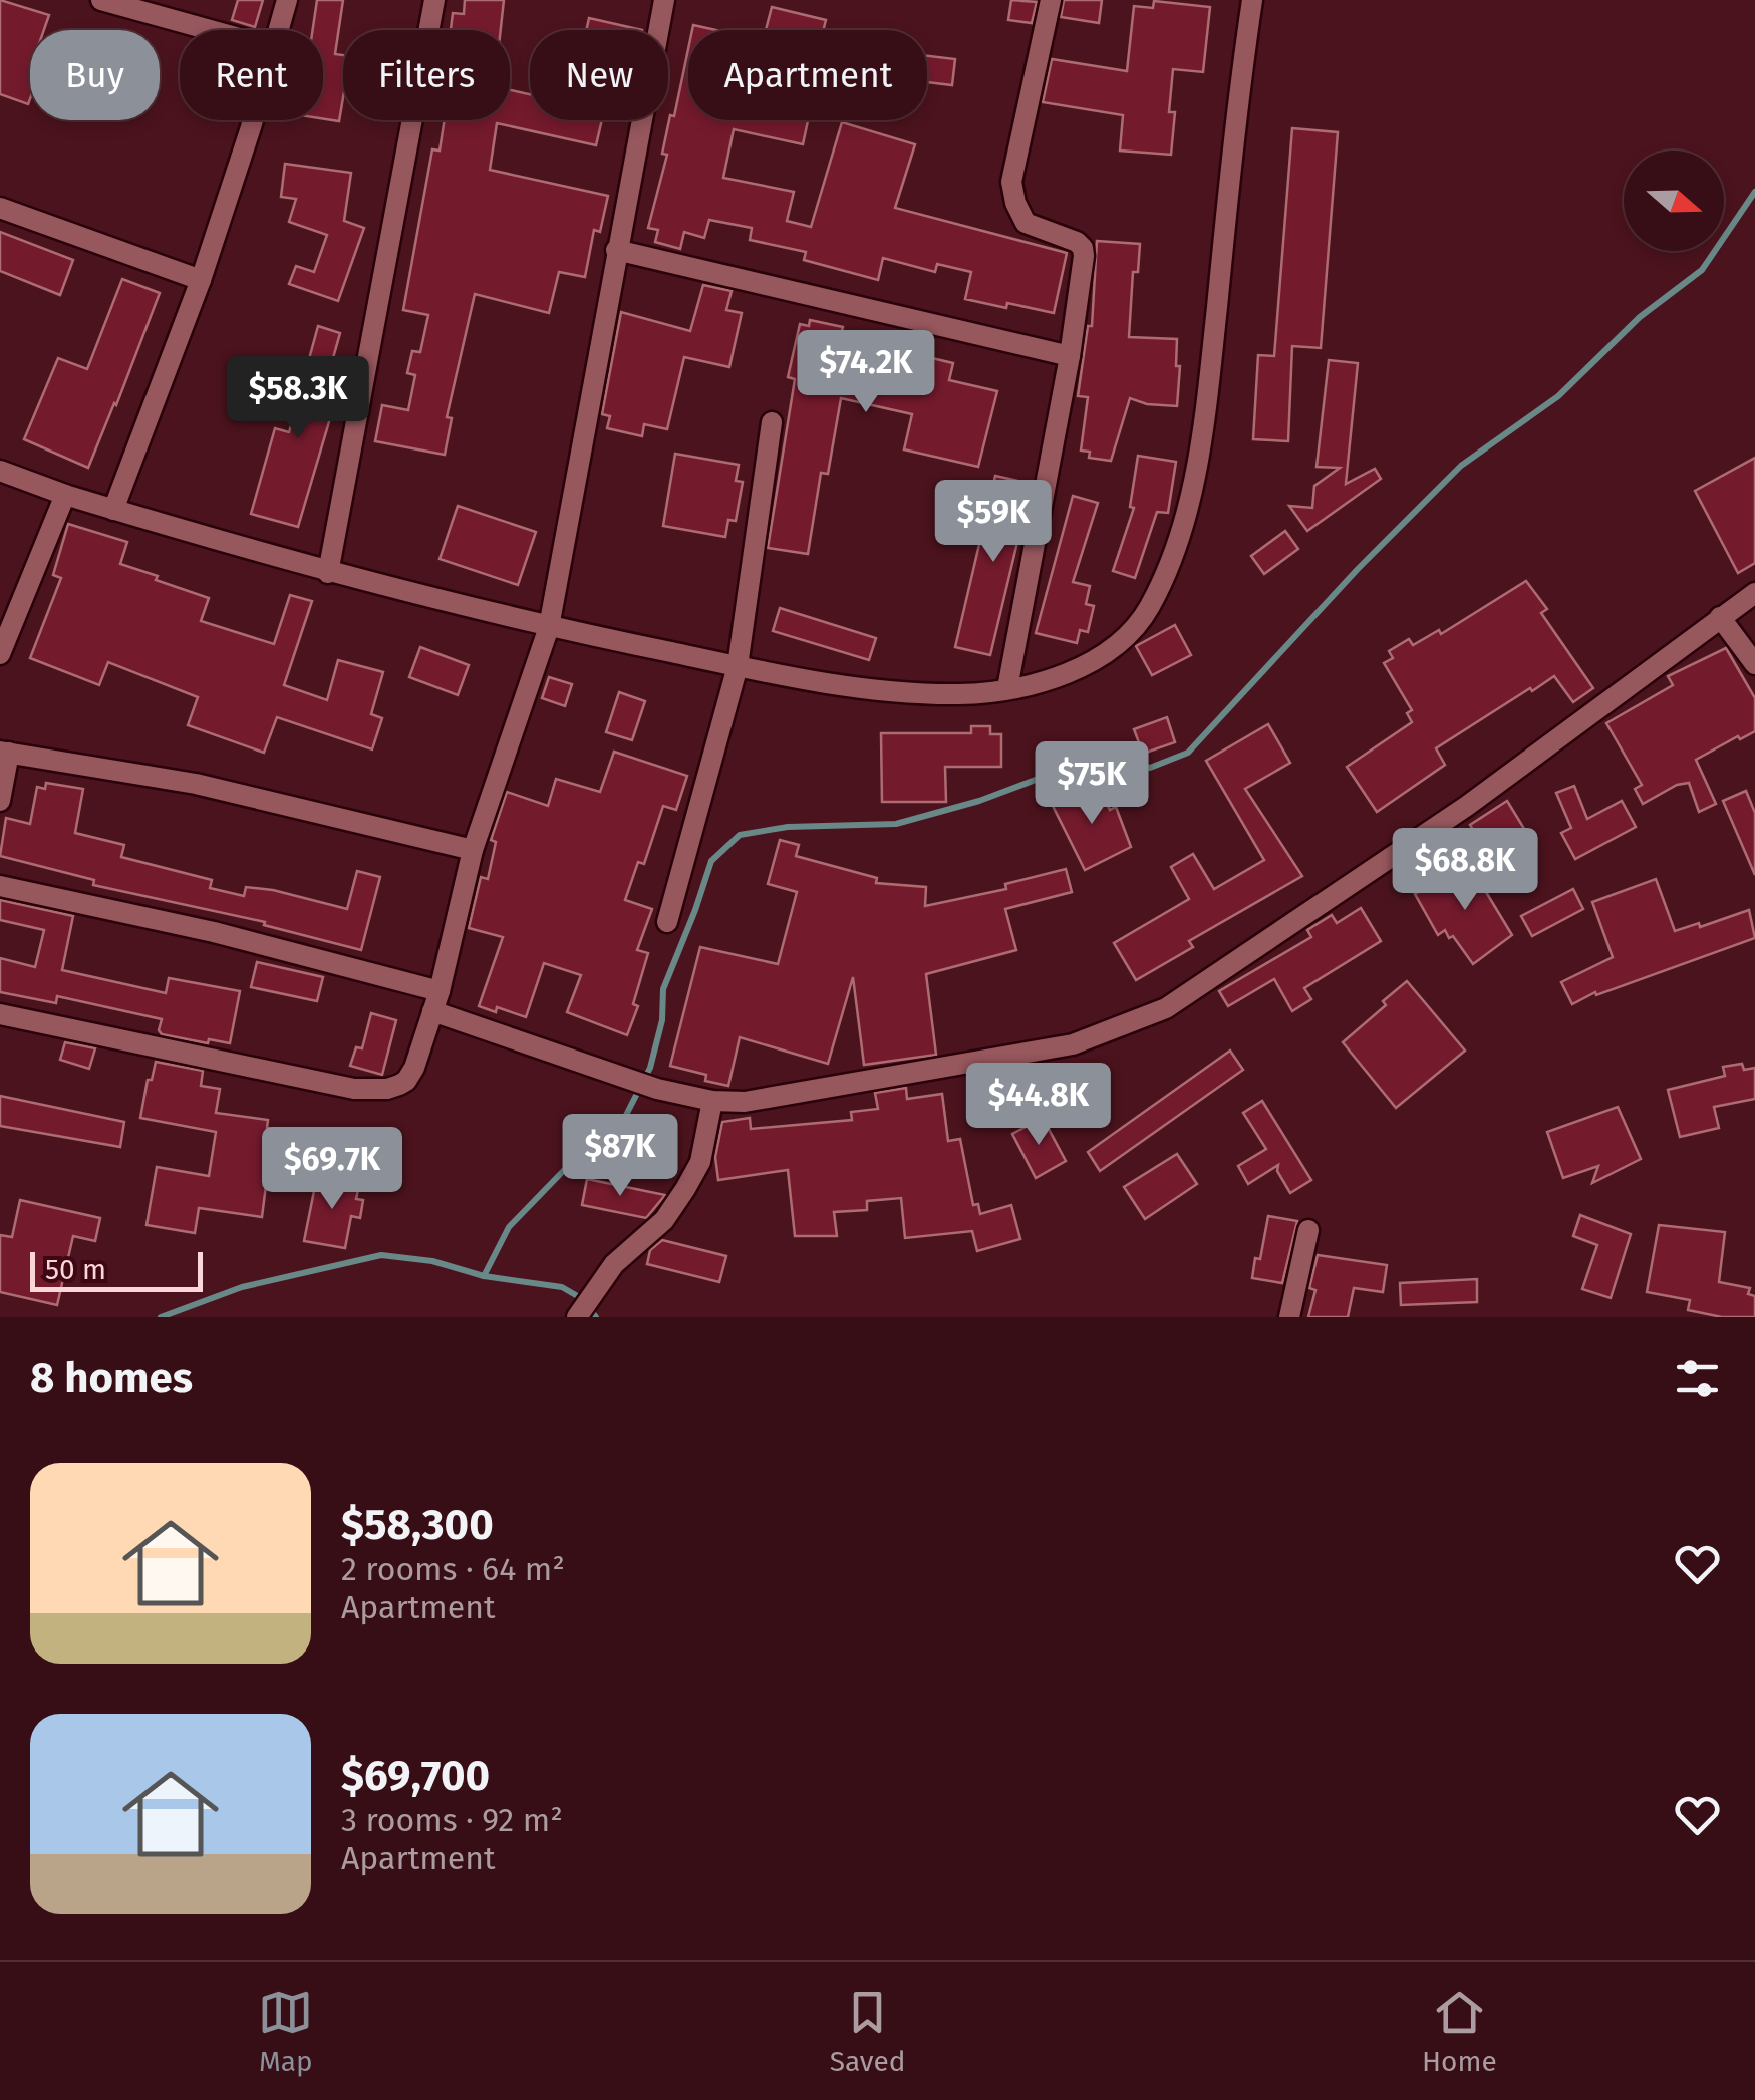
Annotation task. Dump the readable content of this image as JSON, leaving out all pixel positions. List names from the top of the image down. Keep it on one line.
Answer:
{"scale_bar":"50 m","north":"right","page":{"chip":["Buy","Rent","Filters","New","Apartment"],"price":["$74.2K","$58.3K","$59K","$75K","$68.8K","$44.8K","$87K","$69.7K"],"scale":"50 m","heading":"8 homes","list":[{"name":"$58,300","note":"2 rooms · 64 m² · Apartment"},{"name":"$69,700","note":"3 rooms · 92 m² · Apartment"}],"tabs":["Map","Saved","Home"]}}
